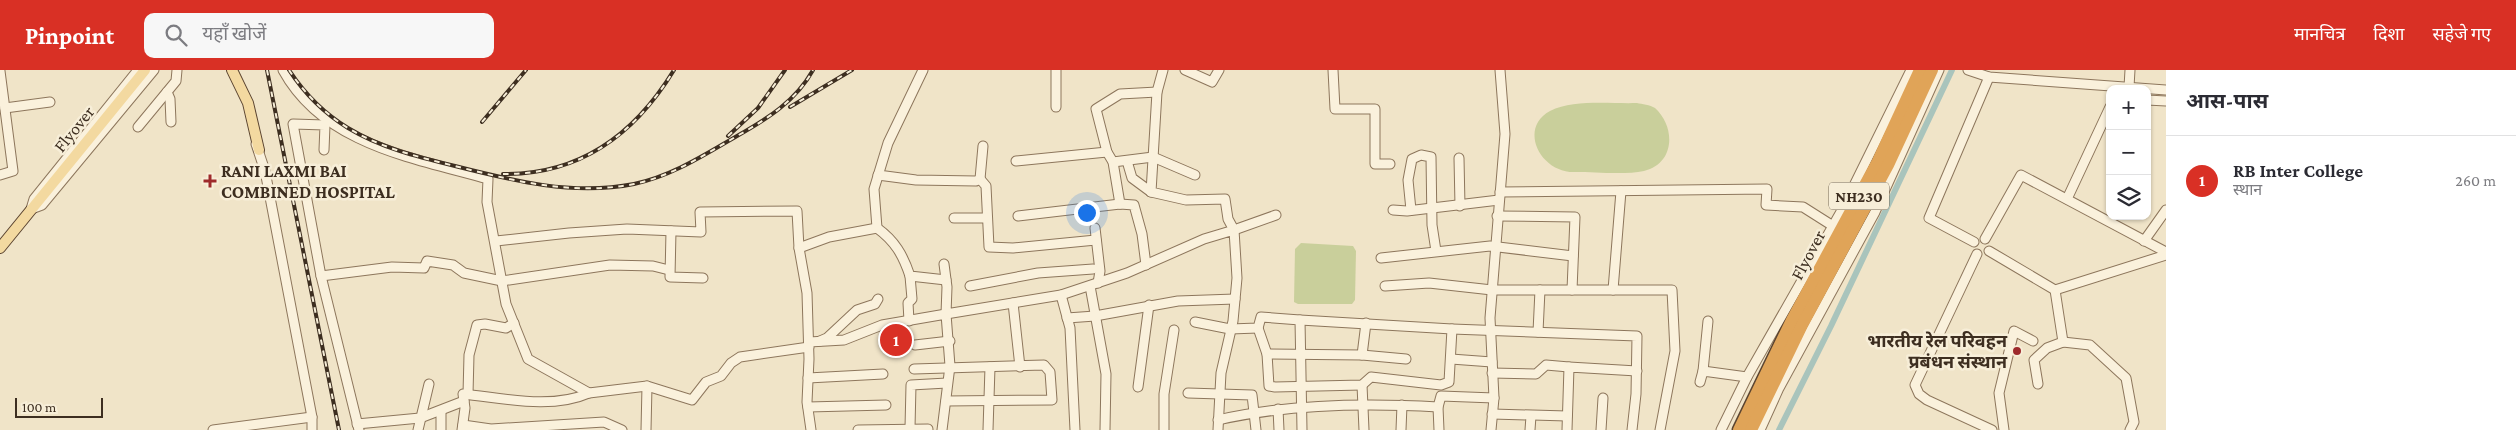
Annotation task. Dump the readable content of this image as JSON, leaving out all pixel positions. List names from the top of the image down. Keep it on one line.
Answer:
{"streets":{"highway":["Flyover","NH230"]},"crossings":[["Flyover","NH230"]],"places":{"health":["RANI LAXMI BAI COMBINED HOSPITAL"],"other":["भारतीय रेल परिवहन प्रबंधन संस्थान"]},"scale_bar":"100 m","page":{"header":"Pinpoint","search":"यहाँ खोजें","nav":["मानचित्र","दिशा","सहेजे गए"],"heading":"आस-पास","map_buttons":["+","−"],"list":[{"mark":"1","name":"RB Inter College","note":"स्थान","value":"260 m"}],"pins":"1","scale":"100 m"}}
